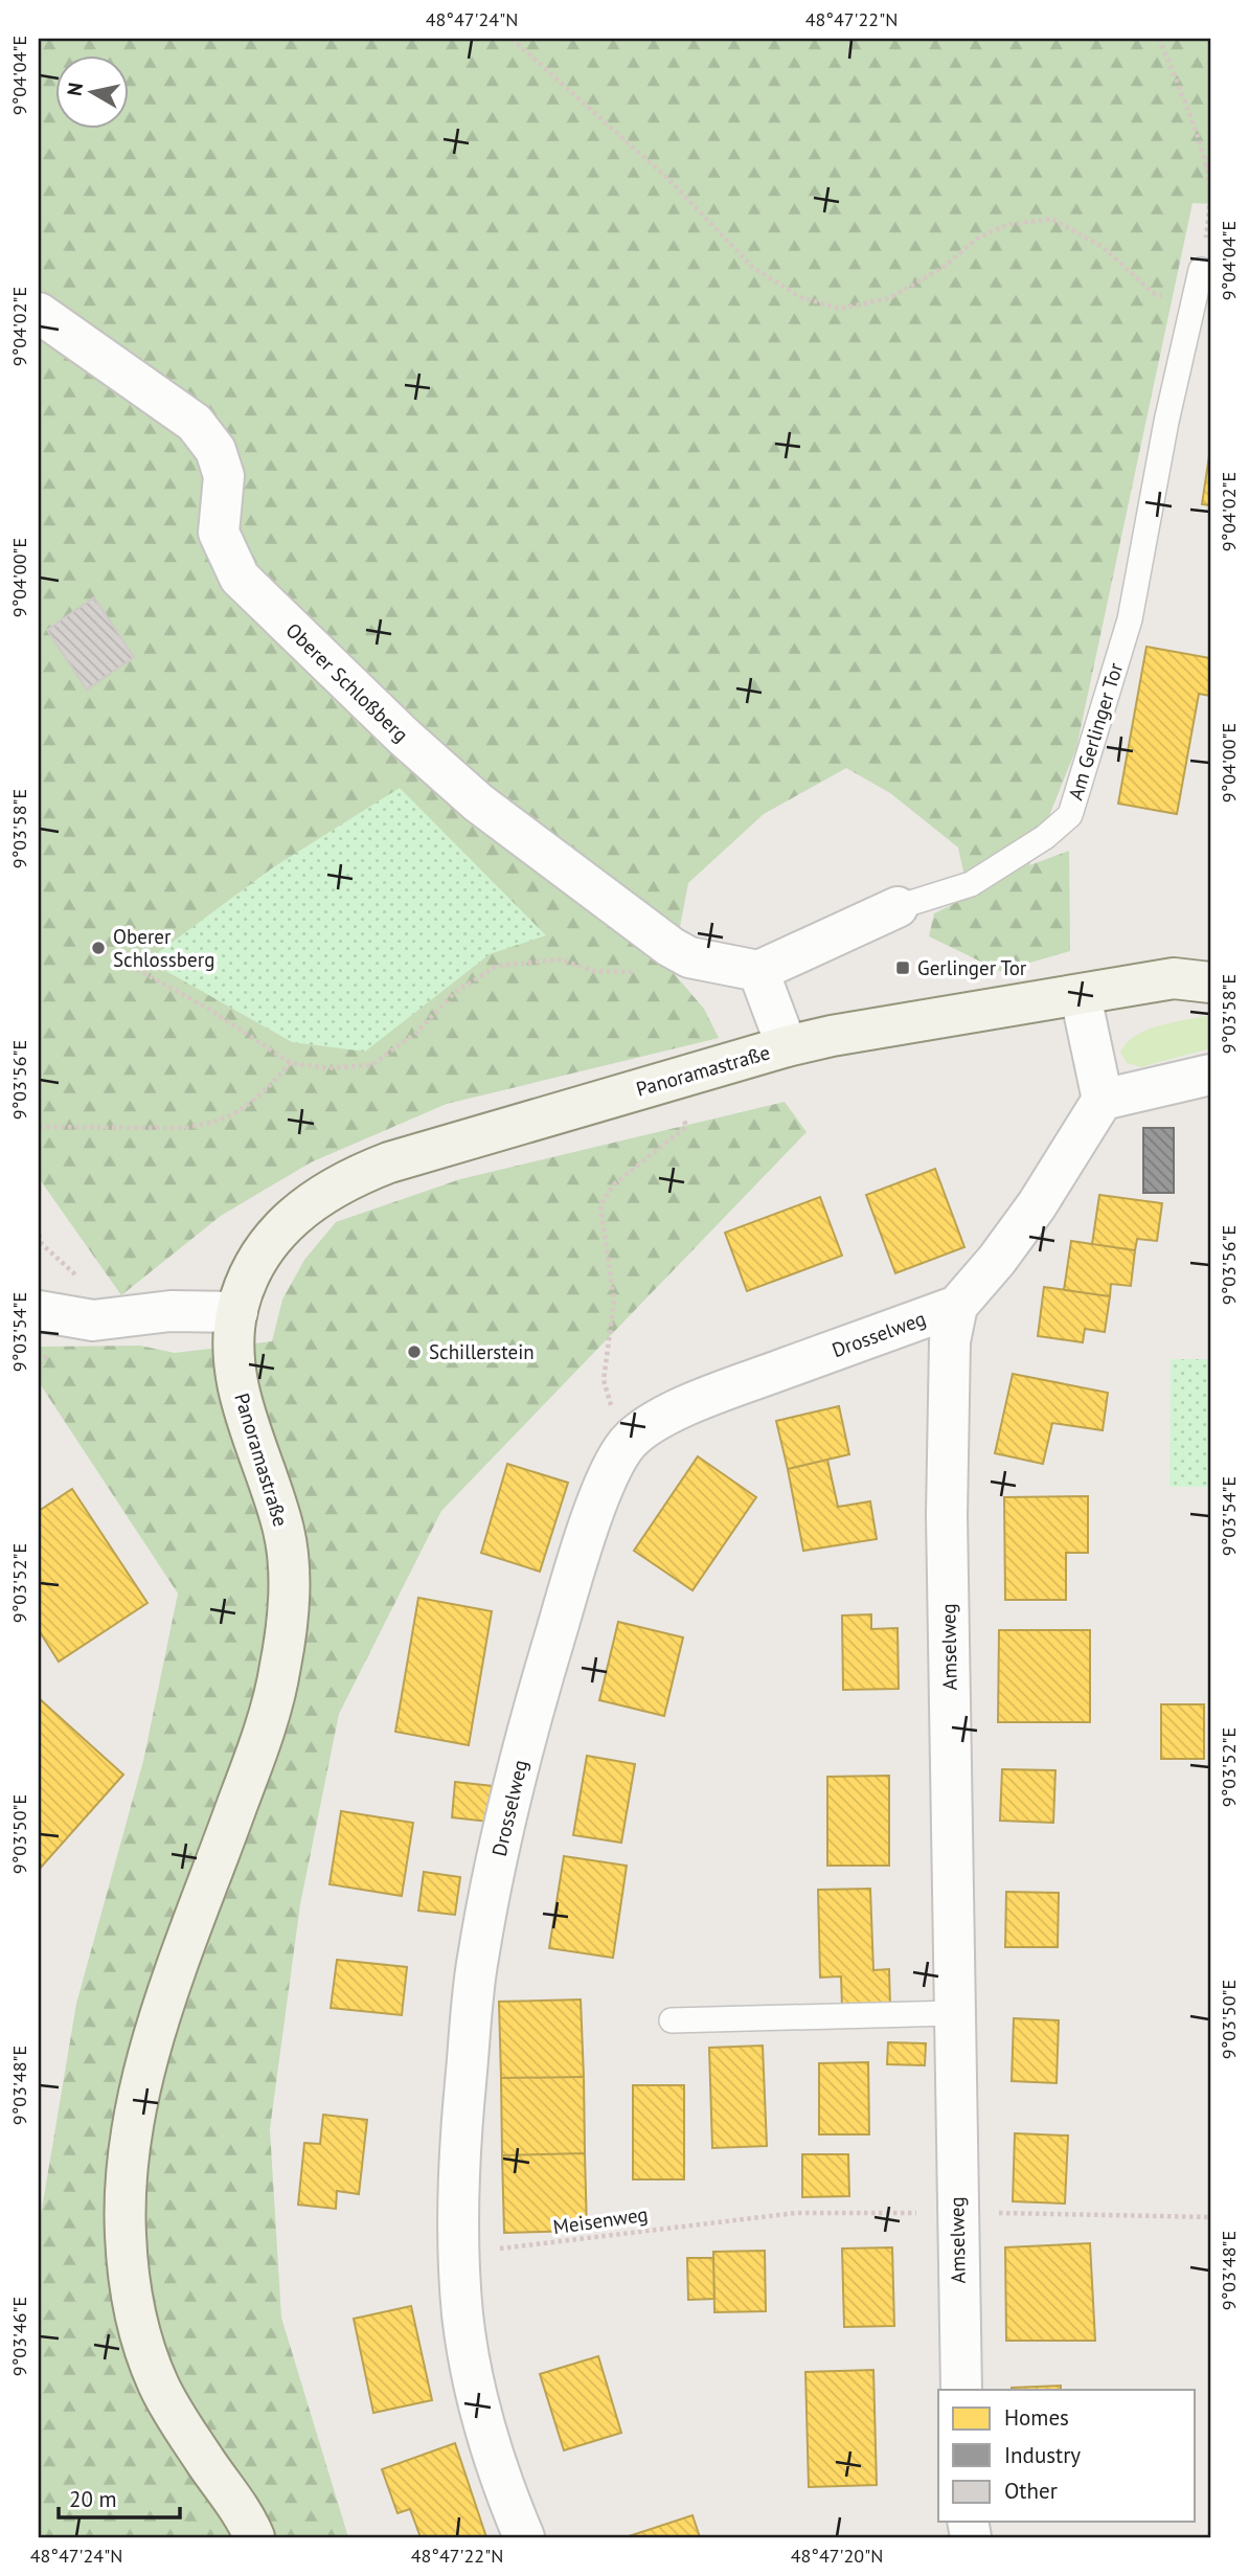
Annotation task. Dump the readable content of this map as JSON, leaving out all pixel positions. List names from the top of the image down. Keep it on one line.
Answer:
{"streets":{"main road":["Panoramastraße"],"street":["Oberer Schloßberg","Am Gerlinger Tor","Drosselweg","Amselweg"],"path":["Meisenweg"]},"crossings":[["Oberer Schloßberg","Am Gerlinger Tor"],["Drosselweg","Amselweg"]],"places":{"other":["Oberer Schlossberg","Schillerstein"],"transit":["Gerlinger Tor"]},"legend":["Homes","Industry","Other"],"scale_bar":"20 m","north":"left","coordinates":["48°47'24\"N","48°47'22\"N","9°04'04\"E","9°04'02\"E","9°04'00\"E","9°03'58\"E","9°03'56\"E","9°03'54\"E","9°03'52\"E","9°03'50\"E","9°03'48\"E","9°03'46\"E","48°47'20\"N"]}
